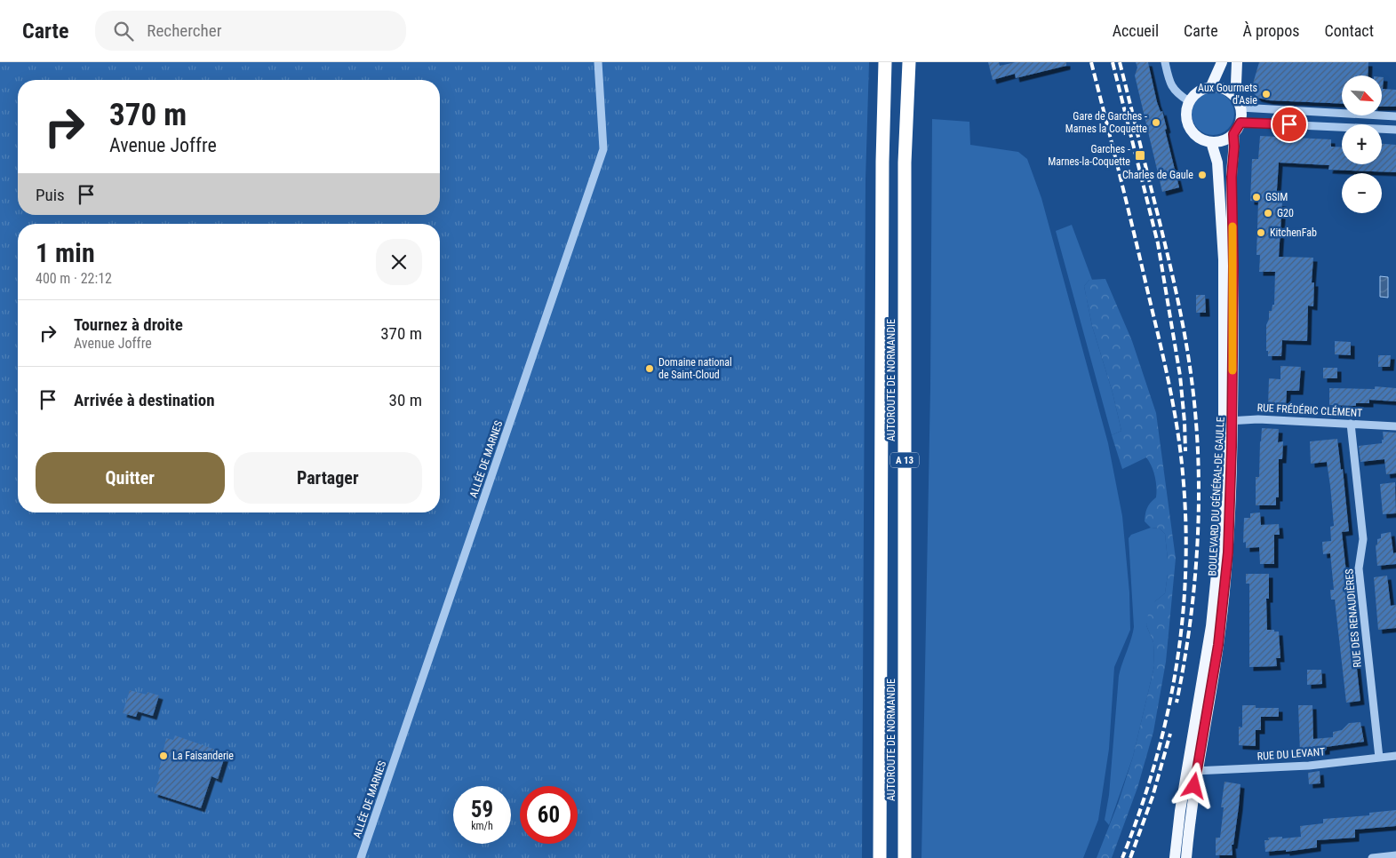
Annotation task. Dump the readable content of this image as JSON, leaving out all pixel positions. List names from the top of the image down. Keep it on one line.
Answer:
{"streets":{"highway":["AUTOROUTE DE NORMANDIE","A 13"],"main road":["BOULEVARD DU GÉNÉRAL DE GAULLE"],"street":["RUE FRÉDÉRIC CLÉMENT","ALLÉE DE MARNES","RUE DES RENAUDIÈRES","RUE DU LEVANT"]},"crossings":[["RUE FRÉDÉRIC CLÉMENT","BOULEVARD DU GÉNÉRAL DE GAULLE"],["RUE FRÉDÉRIC CLÉMENT","RUE DES RENAUDIÈRES"],["BOULEVARD DU GÉNÉRAL DE GAULLE","RUE DU LEVANT"],["RUE DES RENAUDIÈRES","RUE DU LEVANT"]],"places":{"other":["Aux Gourmets d'Asie","Gare de Garches - Marnes la Coquette","Charles de Gaule","GSIM","G20","KitchenFab","Domaine national de Saint-Cloud","La Faisanderie"],"transit":["Garches - Marnes-la-Coquette"]},"north":"bottom right","page":{"header":"Carte","search":"Rechercher","nav":["Accueil","Carte","À propos","Contact"],"map_buttons":["+","−"],"turn":["370 m","Avenue Joffre"],"then":"Puis","heading":["1 min","400 m · 22:12"],"list":[{"name":"Tournez à droite","note":"Avenue Joffre","value":"370 m"},{"name":"Arrivée à destination","value":"30 m"}],"buttons":["Quitter","Partager"],"speed":"59 km/h","limit":"60"}}
